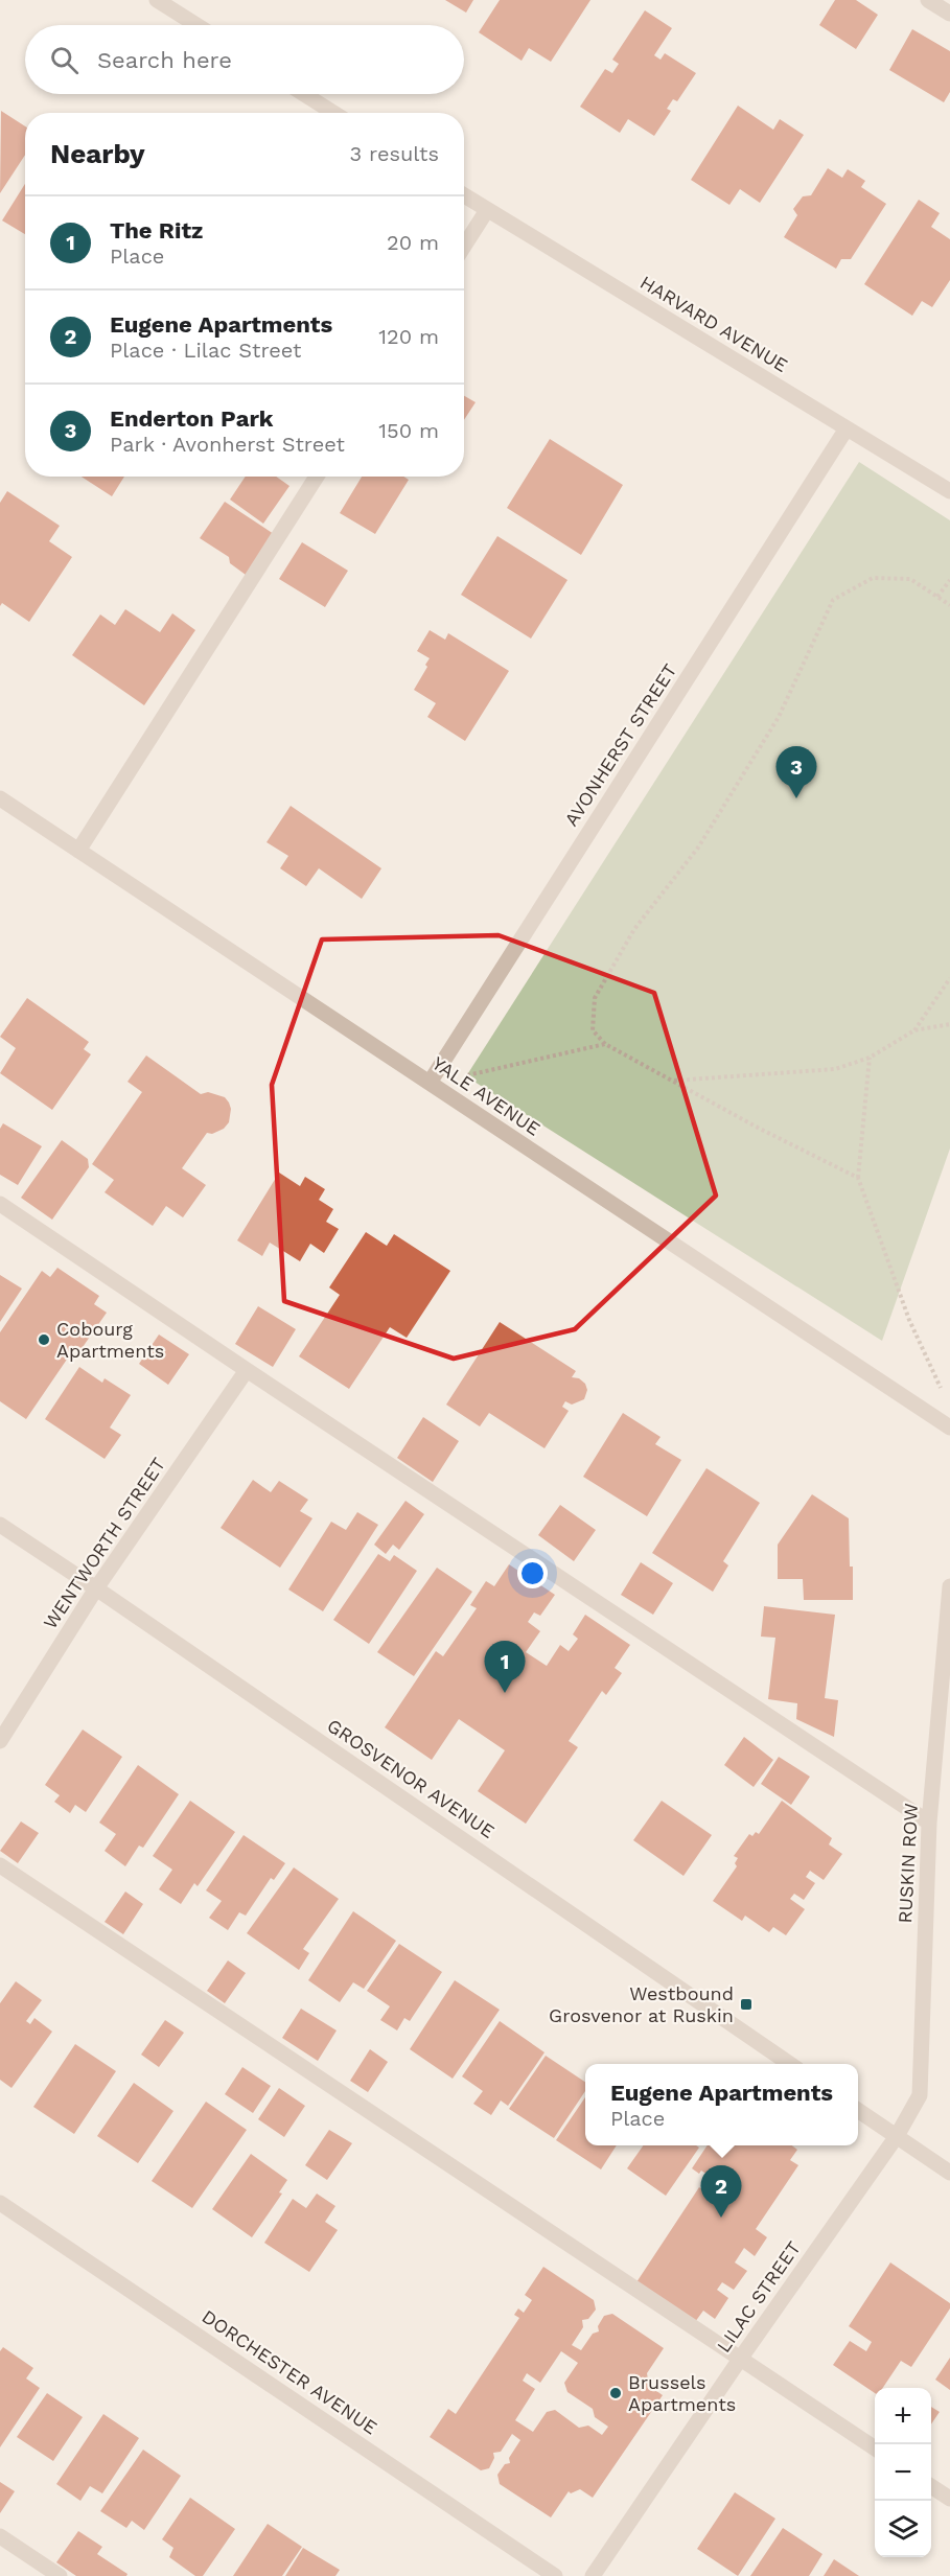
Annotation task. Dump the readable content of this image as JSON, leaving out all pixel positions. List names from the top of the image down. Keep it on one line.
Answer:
{"streets":{"street":["HARVARD AVENUE","AVONHERST STREET","YALE AVENUE","WENTWORTH STREET","GROSVENOR AVENUE","RUSKIN ROW","LILAC STREET","DORCHESTER AVENUE"]},"crossings":[["HARVARD AVENUE","AVONHERST STREET"],["AVONHERST STREET","YALE AVENUE"],["WENTWORTH STREET","GROSVENOR AVENUE"],["RUSKIN ROW","LILAC STREET"]],"places":{"other":["Cobourg Apartments","Brussels Apartments"],"transit":["Westbound Grosvenor at Ruskin"]},"page":{"search":"Search here","heading":["Nearby","3 results"],"list":[{"mark":"1","name":"The Ritz","note":"Place","value":"20 m"},{"mark":"2","name":"Eugene Apartments","note":"Place · Lilac Street","value":"120 m"},{"mark":"3","name":"Enderton Park","note":"Park · Avonherst Street","value":"150 m"}],"pins":["3","1","2"],"popup":["Eugene Apartments","Place"],"map_buttons":["+","−"]}}
